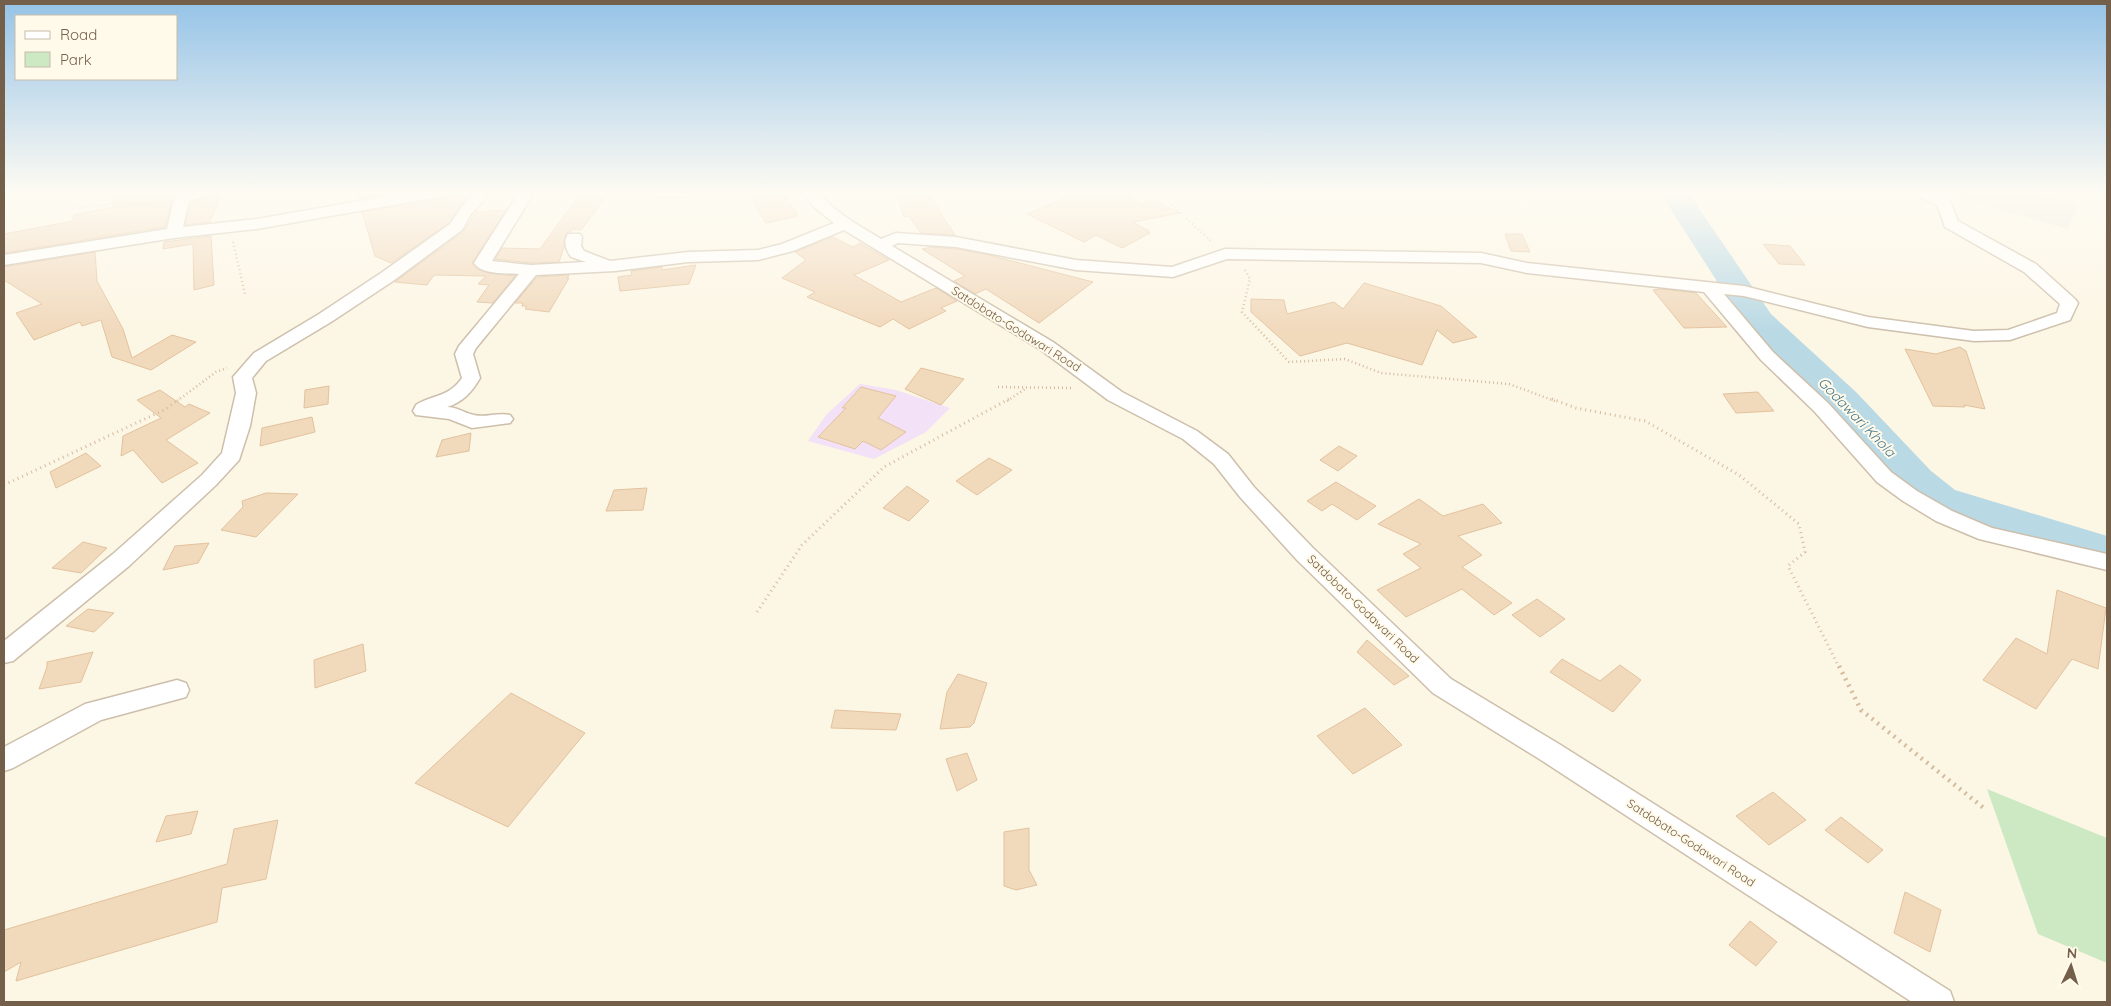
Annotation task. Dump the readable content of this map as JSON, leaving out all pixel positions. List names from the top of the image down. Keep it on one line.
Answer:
{"streets":{"street":["Satdobato-Godawari Road"]},"water":["Godawari Khola"],"legend":["Road","Park"],"north":"top"}
